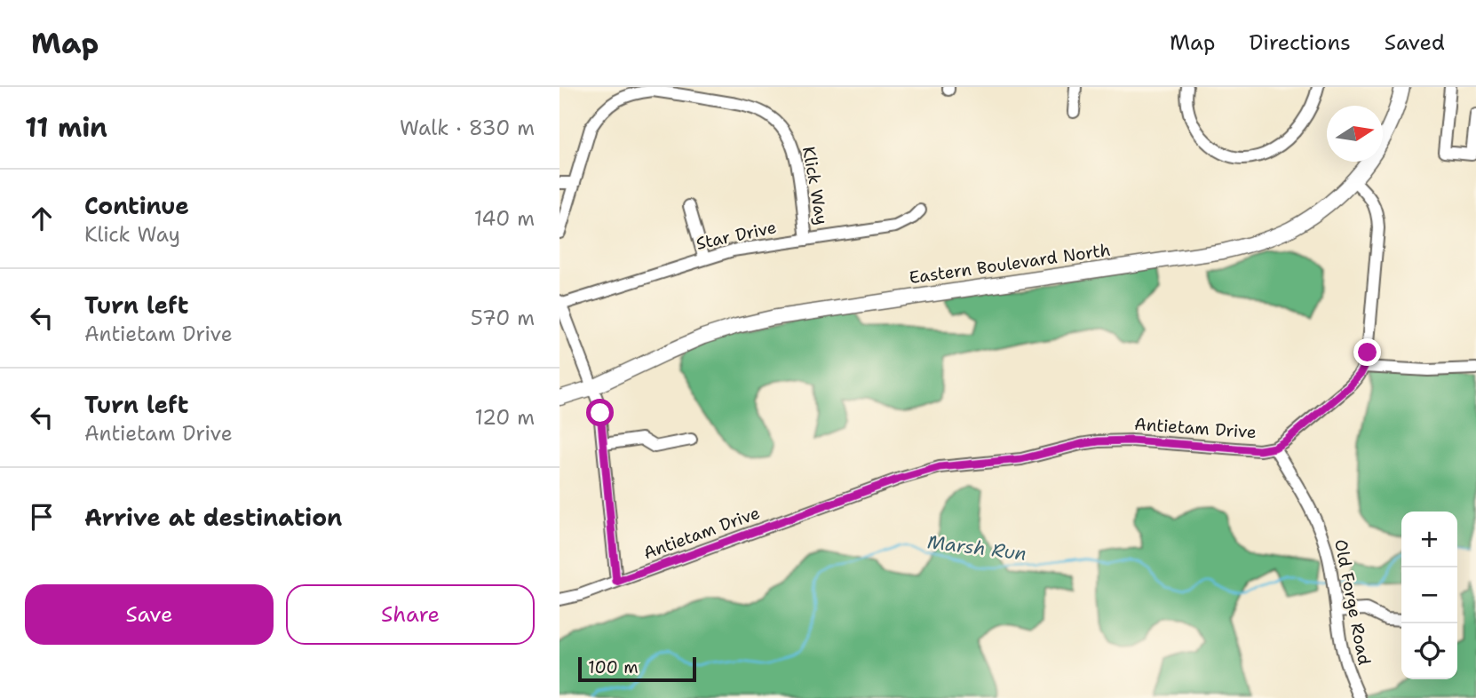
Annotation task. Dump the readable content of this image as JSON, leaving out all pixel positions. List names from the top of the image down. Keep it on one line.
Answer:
{"streets":{"main road":["Eastern Boulevard North"],"street":["Klick Way","Star Drive","Antietam Drive","Old Forge Road"]},"crossings":[["Klick Way","Star Drive"],["Eastern Boulevard North","Antietam Drive"],["Antietam Drive","Old Forge Road"]],"water":["Marsh Run"],"scale_bar":"100 m","north":"right","page":{"header":"Map","nav":["Map","Directions","Saved"],"heading":["11 min","Walk · 830 m"],"list":[["Continue","Klick Way","140 m"],["Turn left","Antietam Drive","570 m"],["Turn left","Antietam Drive","120 m"],"Arrive at destination"],"map_buttons":["+","−"],"buttons":["Save","Share"],"scale":"100 m"}}
